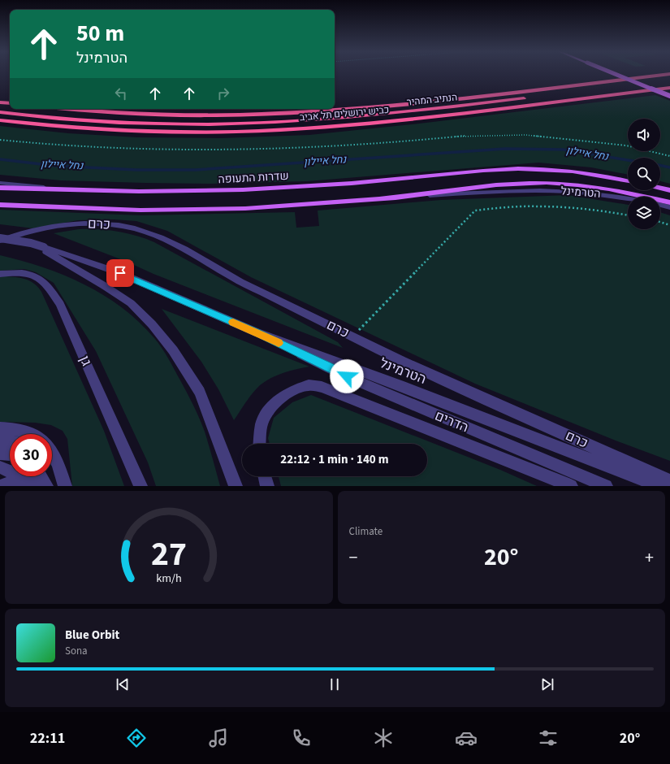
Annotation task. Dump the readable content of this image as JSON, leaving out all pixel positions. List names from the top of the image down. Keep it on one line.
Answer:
{"streets":{"highway":["הנתיב המהיר","כביש ירושלים תל אביב"],"main road":["שדרות התעופה","הטרמינל"],"street":["כרם","גן","הדרים"]},"crossings":[["שדרות התעופה","הטרמינל"]],"water":["נחל איילון"],"page":{"turn":["50 m","הטרמינל"],"limit":"30","trip":"22:12 · 1 min · 140 m","tile":"Climate","heat":["−","20°","+"],"song":["Blue Orbit","Sona"],"tabs":["22:11","20°"],"gauge":["27","km/h"]}}
